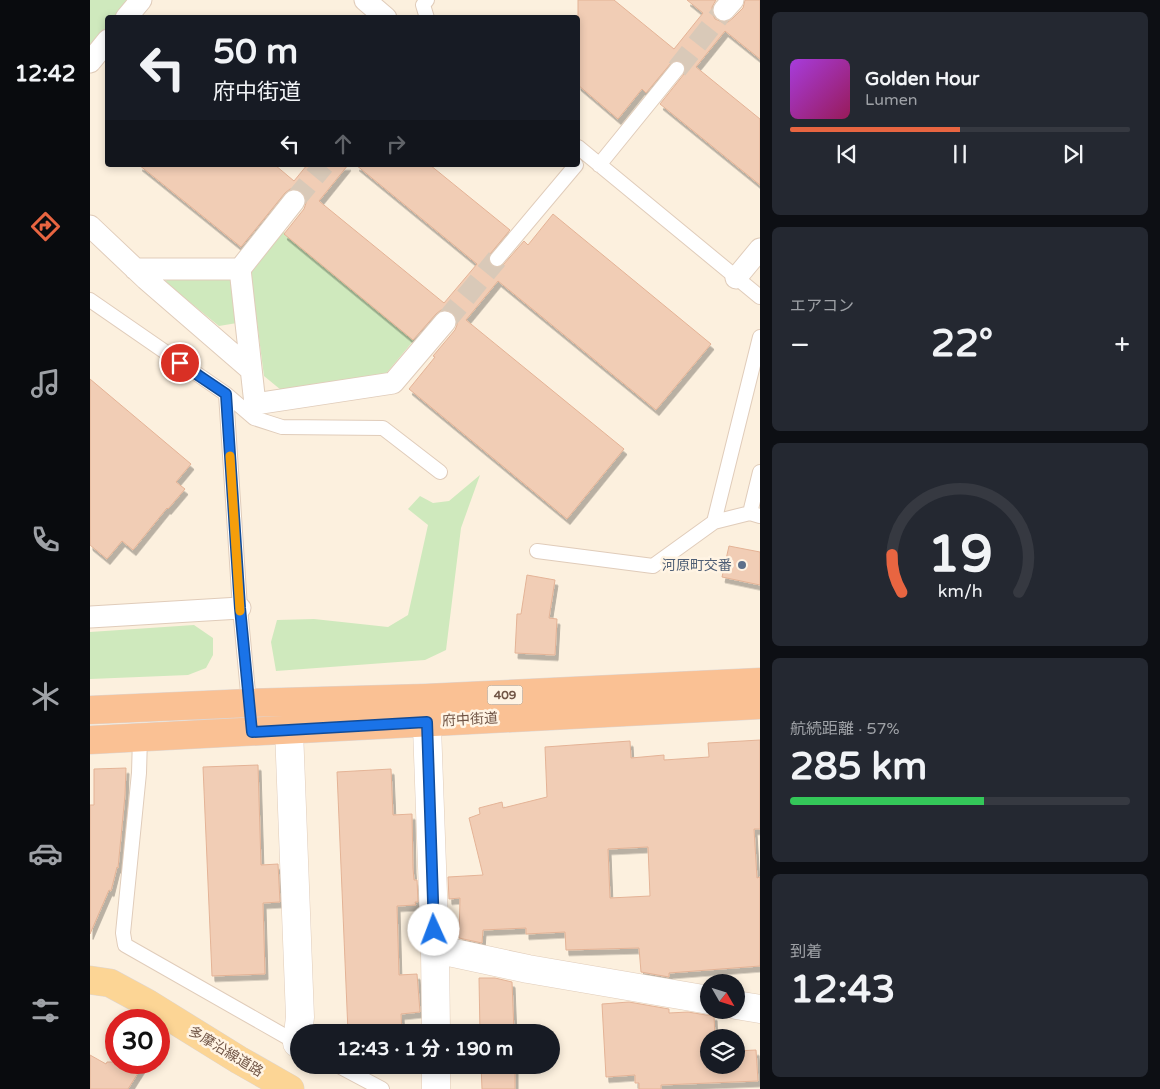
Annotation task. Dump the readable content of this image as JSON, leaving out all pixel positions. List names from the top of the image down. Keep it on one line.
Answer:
{"streets":{"highway":["409","府中街道"],"main road":["多摩沿線道路"]},"places":["河原町交番"],"north":"bottom right","page":{"tabs":"12:42","turn":["50 m","府中街道"],"song":["Golden Hour","Lumen"],"tile":["エアコン",["航続距離 · 57%","285 km"],["到着","12:43"]],"heat":["−","22°","+"],"limit":"30","trip":"12:43 · 1 分 · 190 m","gauge":["19","km/h"]}}
